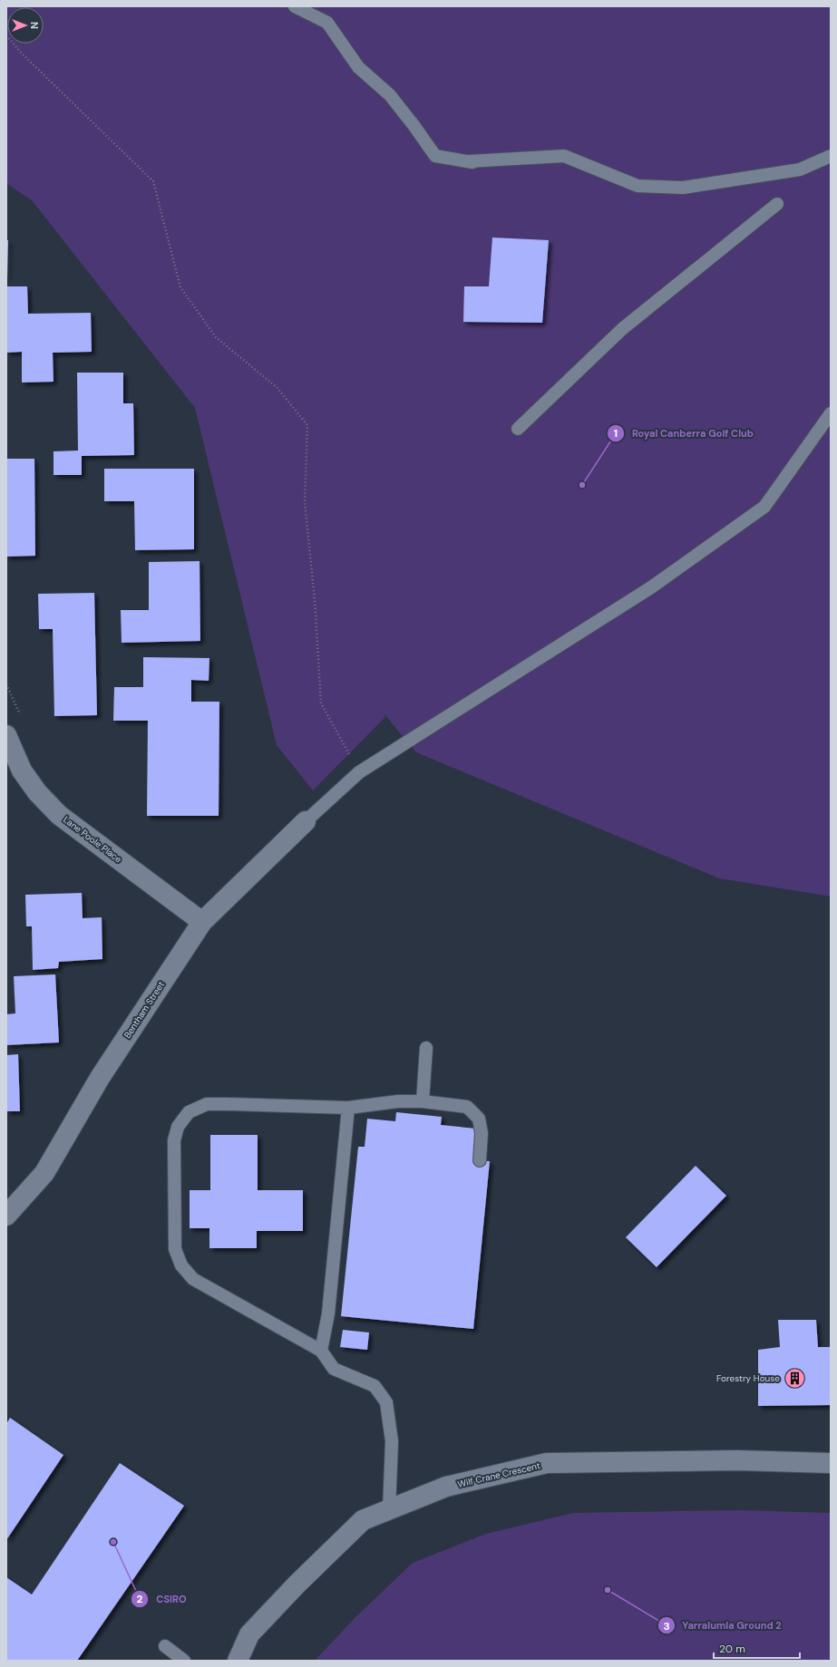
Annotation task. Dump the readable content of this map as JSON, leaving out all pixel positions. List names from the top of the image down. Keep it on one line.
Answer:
{"streets":{"street":["Lane Poole Place","Bentham Street","Wilf Crane Crescent"]},"crossings":[["Lane Poole Place","Bentham Street"]],"places":{"other":["Royal Canberra Golf Club","CSIRO","Yarralumla Ground 2"],"building":["Forestry House"]},"scale_bar":"20 m","north":"right"}
